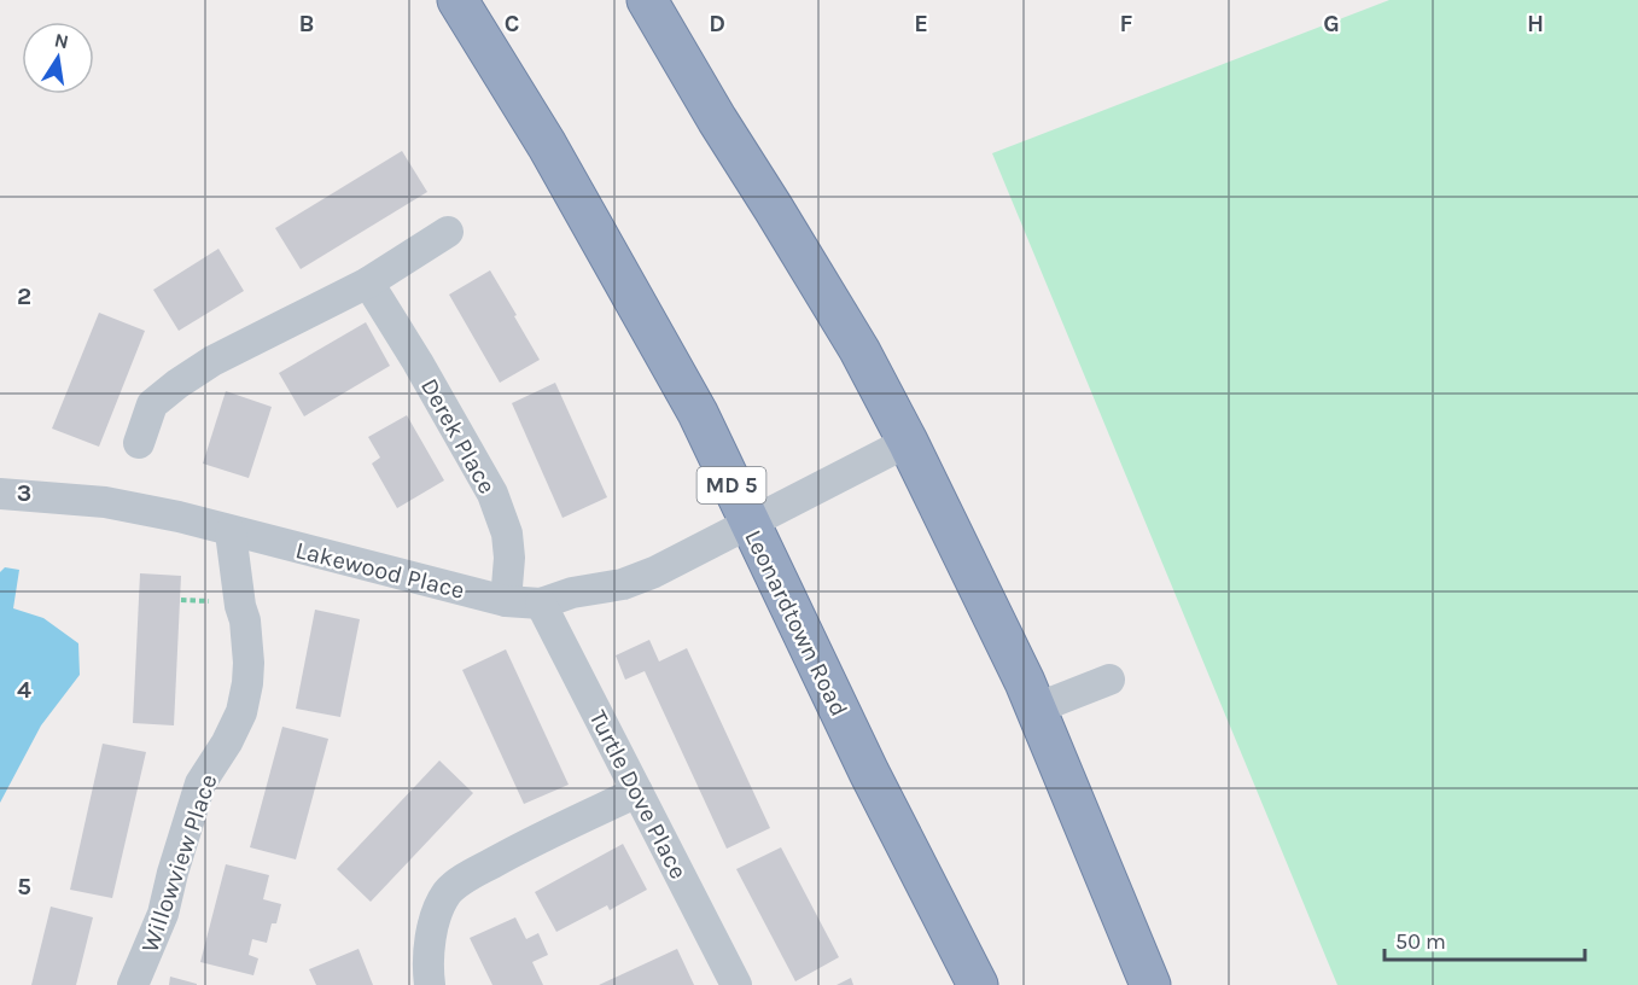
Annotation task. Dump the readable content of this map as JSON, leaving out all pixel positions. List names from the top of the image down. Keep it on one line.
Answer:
{"streets":{"highway":["MD 5","Leonardtown Road"],"street":["Derek Place","Lakewood Place","Turtle Dove Place","Willowview Place"]},"crossings":[["Derek Place","Lakewood Place"],["Lakewood Place","Leonardtown Road"],["Lakewood Place","Turtle Dove Place"],["Lakewood Place","Willowview Place"]],"scale_bar":"50 m","north":"top","grid":{"columns":["B","C","D","E","F","G","H"],"rows":["2","3","4","5"]}}
